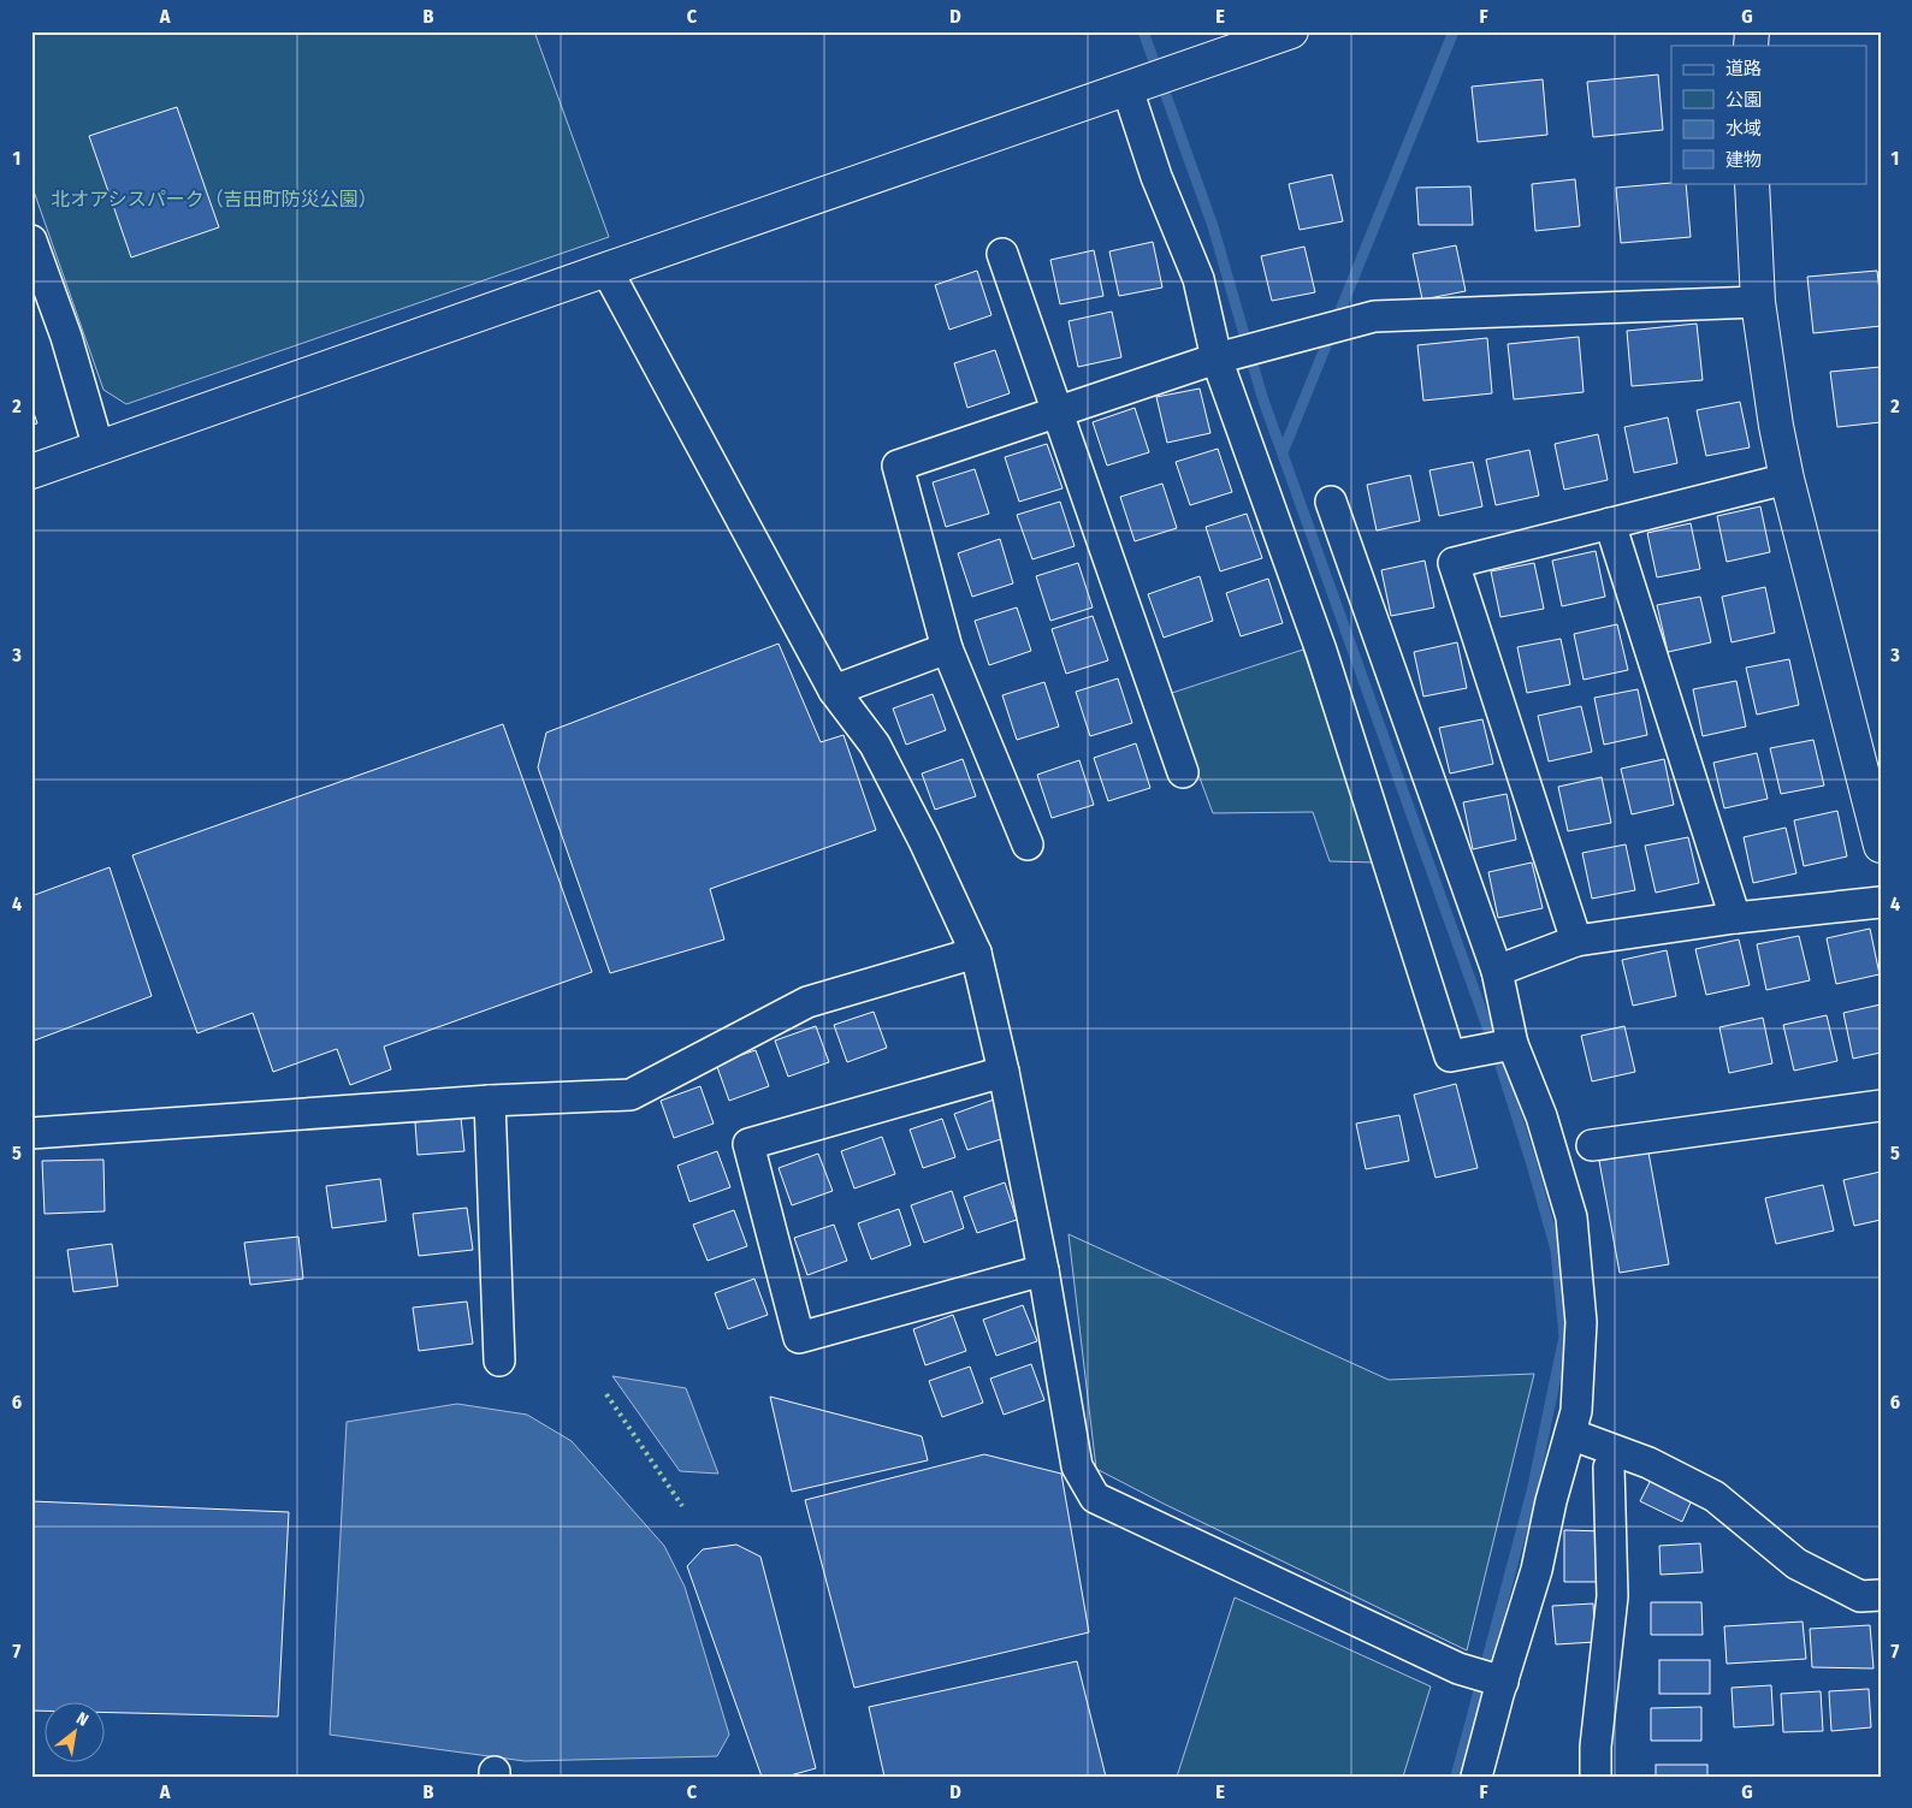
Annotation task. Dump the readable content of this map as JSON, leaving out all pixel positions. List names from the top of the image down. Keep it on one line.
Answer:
{"parks":["北オアシスパーク（吉田町防災公園）"],"legend":["道路","公園","水域","建物"],"north":"top right","grid":{"columns":["A","B","C","D","E","F","G"],"rows":["1","2","3","4","5","6","7"]}}
